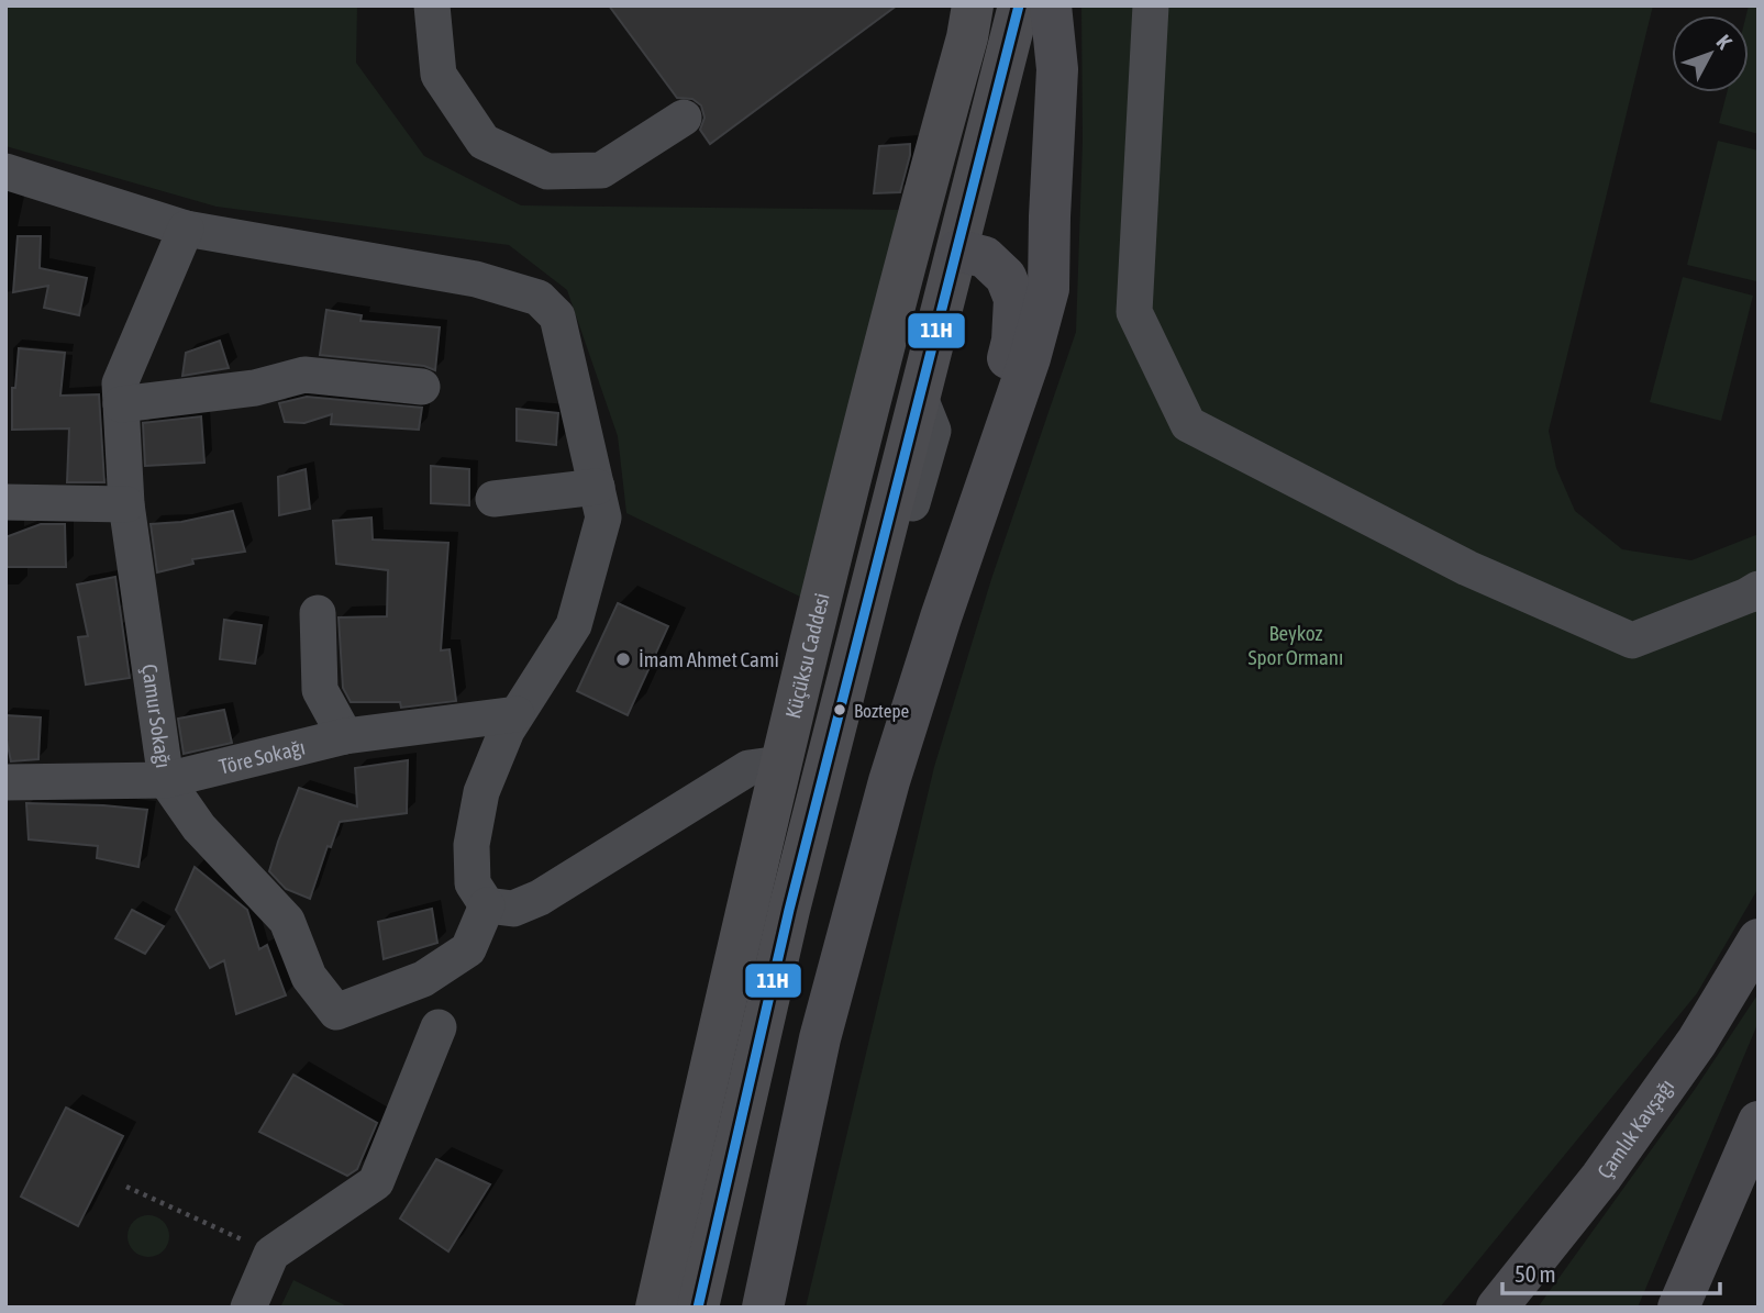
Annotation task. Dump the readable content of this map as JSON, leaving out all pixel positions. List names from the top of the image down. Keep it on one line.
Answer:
{"streets":{"highway":["Çamlık Kavşağı"],"main road":["Küçüksu Caddesi"],"street":["Çamur Sokağı","Töre Sokağı"]},"crossings":[["Çamur Sokağı","Töre Sokağı"]],"parks":["Beykoz Spor Ormanı"],"places":["İmam Ahmet Cami","Boztepe"],"lines":["transit line 11H"],"scale_bar":"50 m","north":"top right"}
